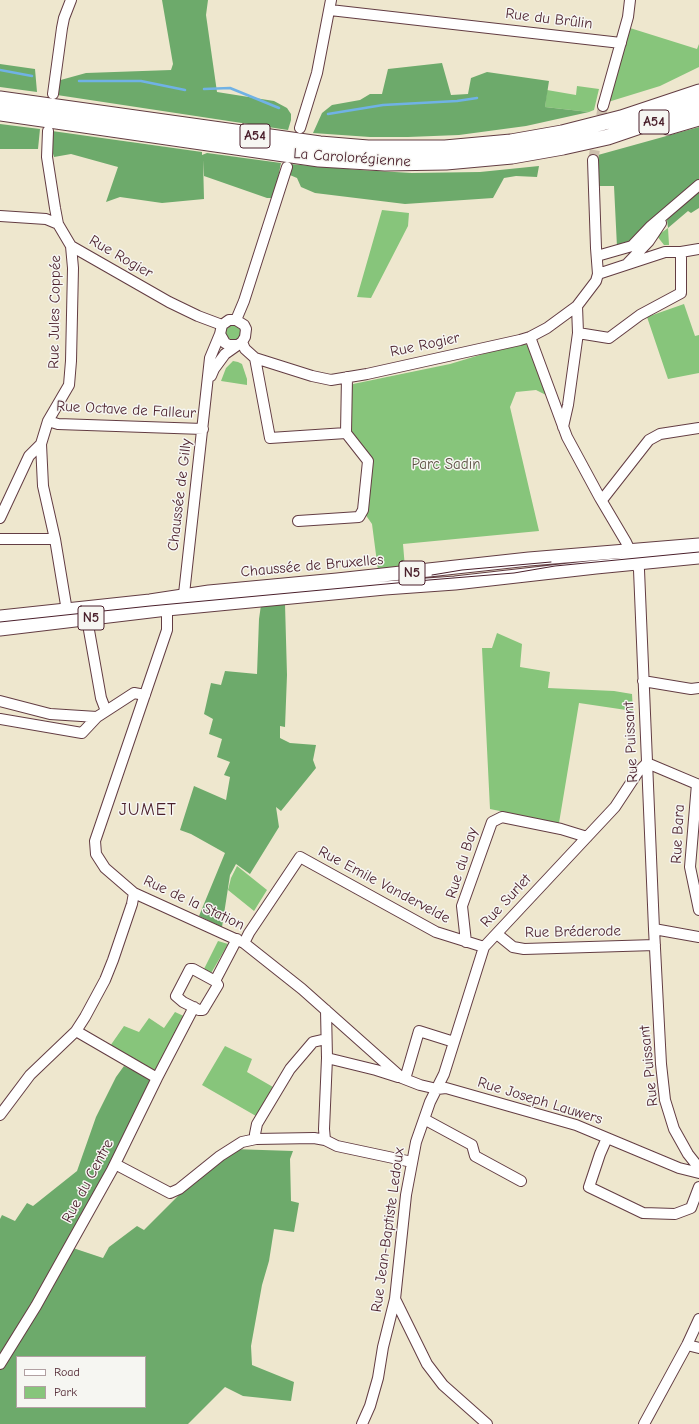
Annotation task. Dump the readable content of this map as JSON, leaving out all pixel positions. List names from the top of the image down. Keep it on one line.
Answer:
{"streets":{"highway":["A54","La Carolorégienne"],"main road":["Chaussée de Bruxelles","N5"],"street":["Rue du Brûlin","Rue Rogier","Rue Jules Coppée","Rue Octave de Falleur","Chaussée de Gilly","Rue Puissant","Rue Bara","Rue du Bay","Rue Emile Vandervelde","Rue Surlet","Rue de la Station","Rue Bréderode","Rue Joseph Lauwers","Rue du Centre","Rue Jean-Baptiste Ledoux"]},"crossings":[["Rue Rogier","Rue Jules Coppée"],["Rue Rogier","Chaussée de Gilly"],["Rue Rogier","Rue Puissant"],["Rue Jules Coppée","Rue Octave de Falleur"],["Rue Octave de Falleur","Chaussée de Gilly"],["Chaussée de Gilly","Chaussée de Bruxelles"],["Chaussée de Bruxelles","Rue Puissant"],["Chaussée de Bruxelles","Rue de la Station"],["Rue Puissant","Rue Surlet"],["Rue Puissant","Rue Bréderode"],["Rue du Bay","Rue Emile Vandervelde"],["Rue du Bay","Rue Surlet"],["Rue Emile Vandervelde","Rue Surlet"],["Rue Emile Vandervelde","Rue de la Station"],["Rue Surlet","Rue de la Station"],["Rue Surlet","Rue Bréderode"],["Rue Surlet","Rue Joseph Lauwers"],["Rue Surlet","Rue Jean-Baptiste Ledoux"],["Rue de la Station","Rue Joseph Lauwers"],["Rue de la Station","Rue Jean-Baptiste Ledoux"],["Rue Joseph Lauwers","Rue Jean-Baptiste Ledoux"]],"districts":["JUMET"],"parks":["Parc Sadin"],"legend":["Road","Park"]}
